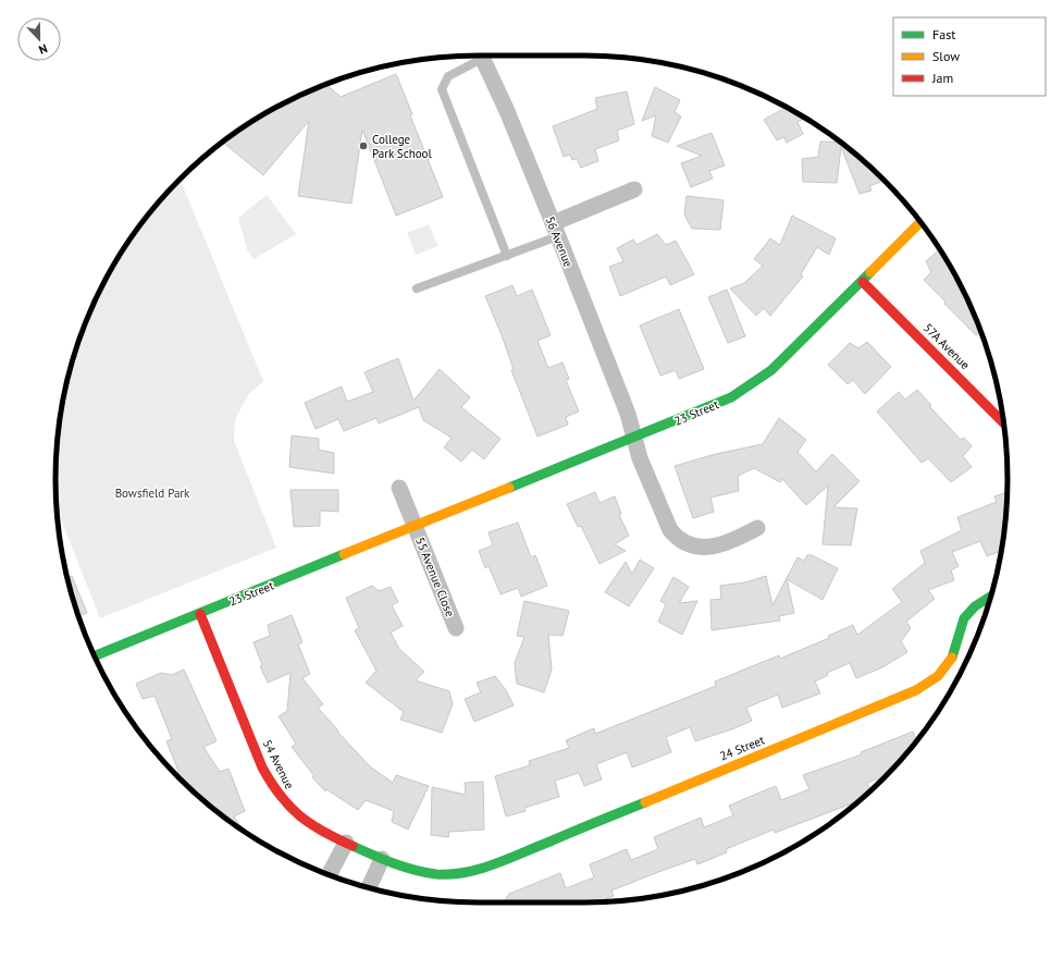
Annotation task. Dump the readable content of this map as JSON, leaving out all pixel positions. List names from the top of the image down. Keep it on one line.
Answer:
{"streets":{"street":["56 Avenue","57A Avenue","23 Street","55 Avenue Close","24 Street","54 Avenue"]},"crossings":[["56 Avenue","23 Street"],["57A Avenue","23 Street"],["23 Street","55 Avenue Close"],["23 Street","54 Avenue"],["24 Street","54 Avenue"]],"parks":["Bowsfield Park"],"places":["College Park School"],"legend":["Fast","Slow","Jam"],"north":"bottom"}
